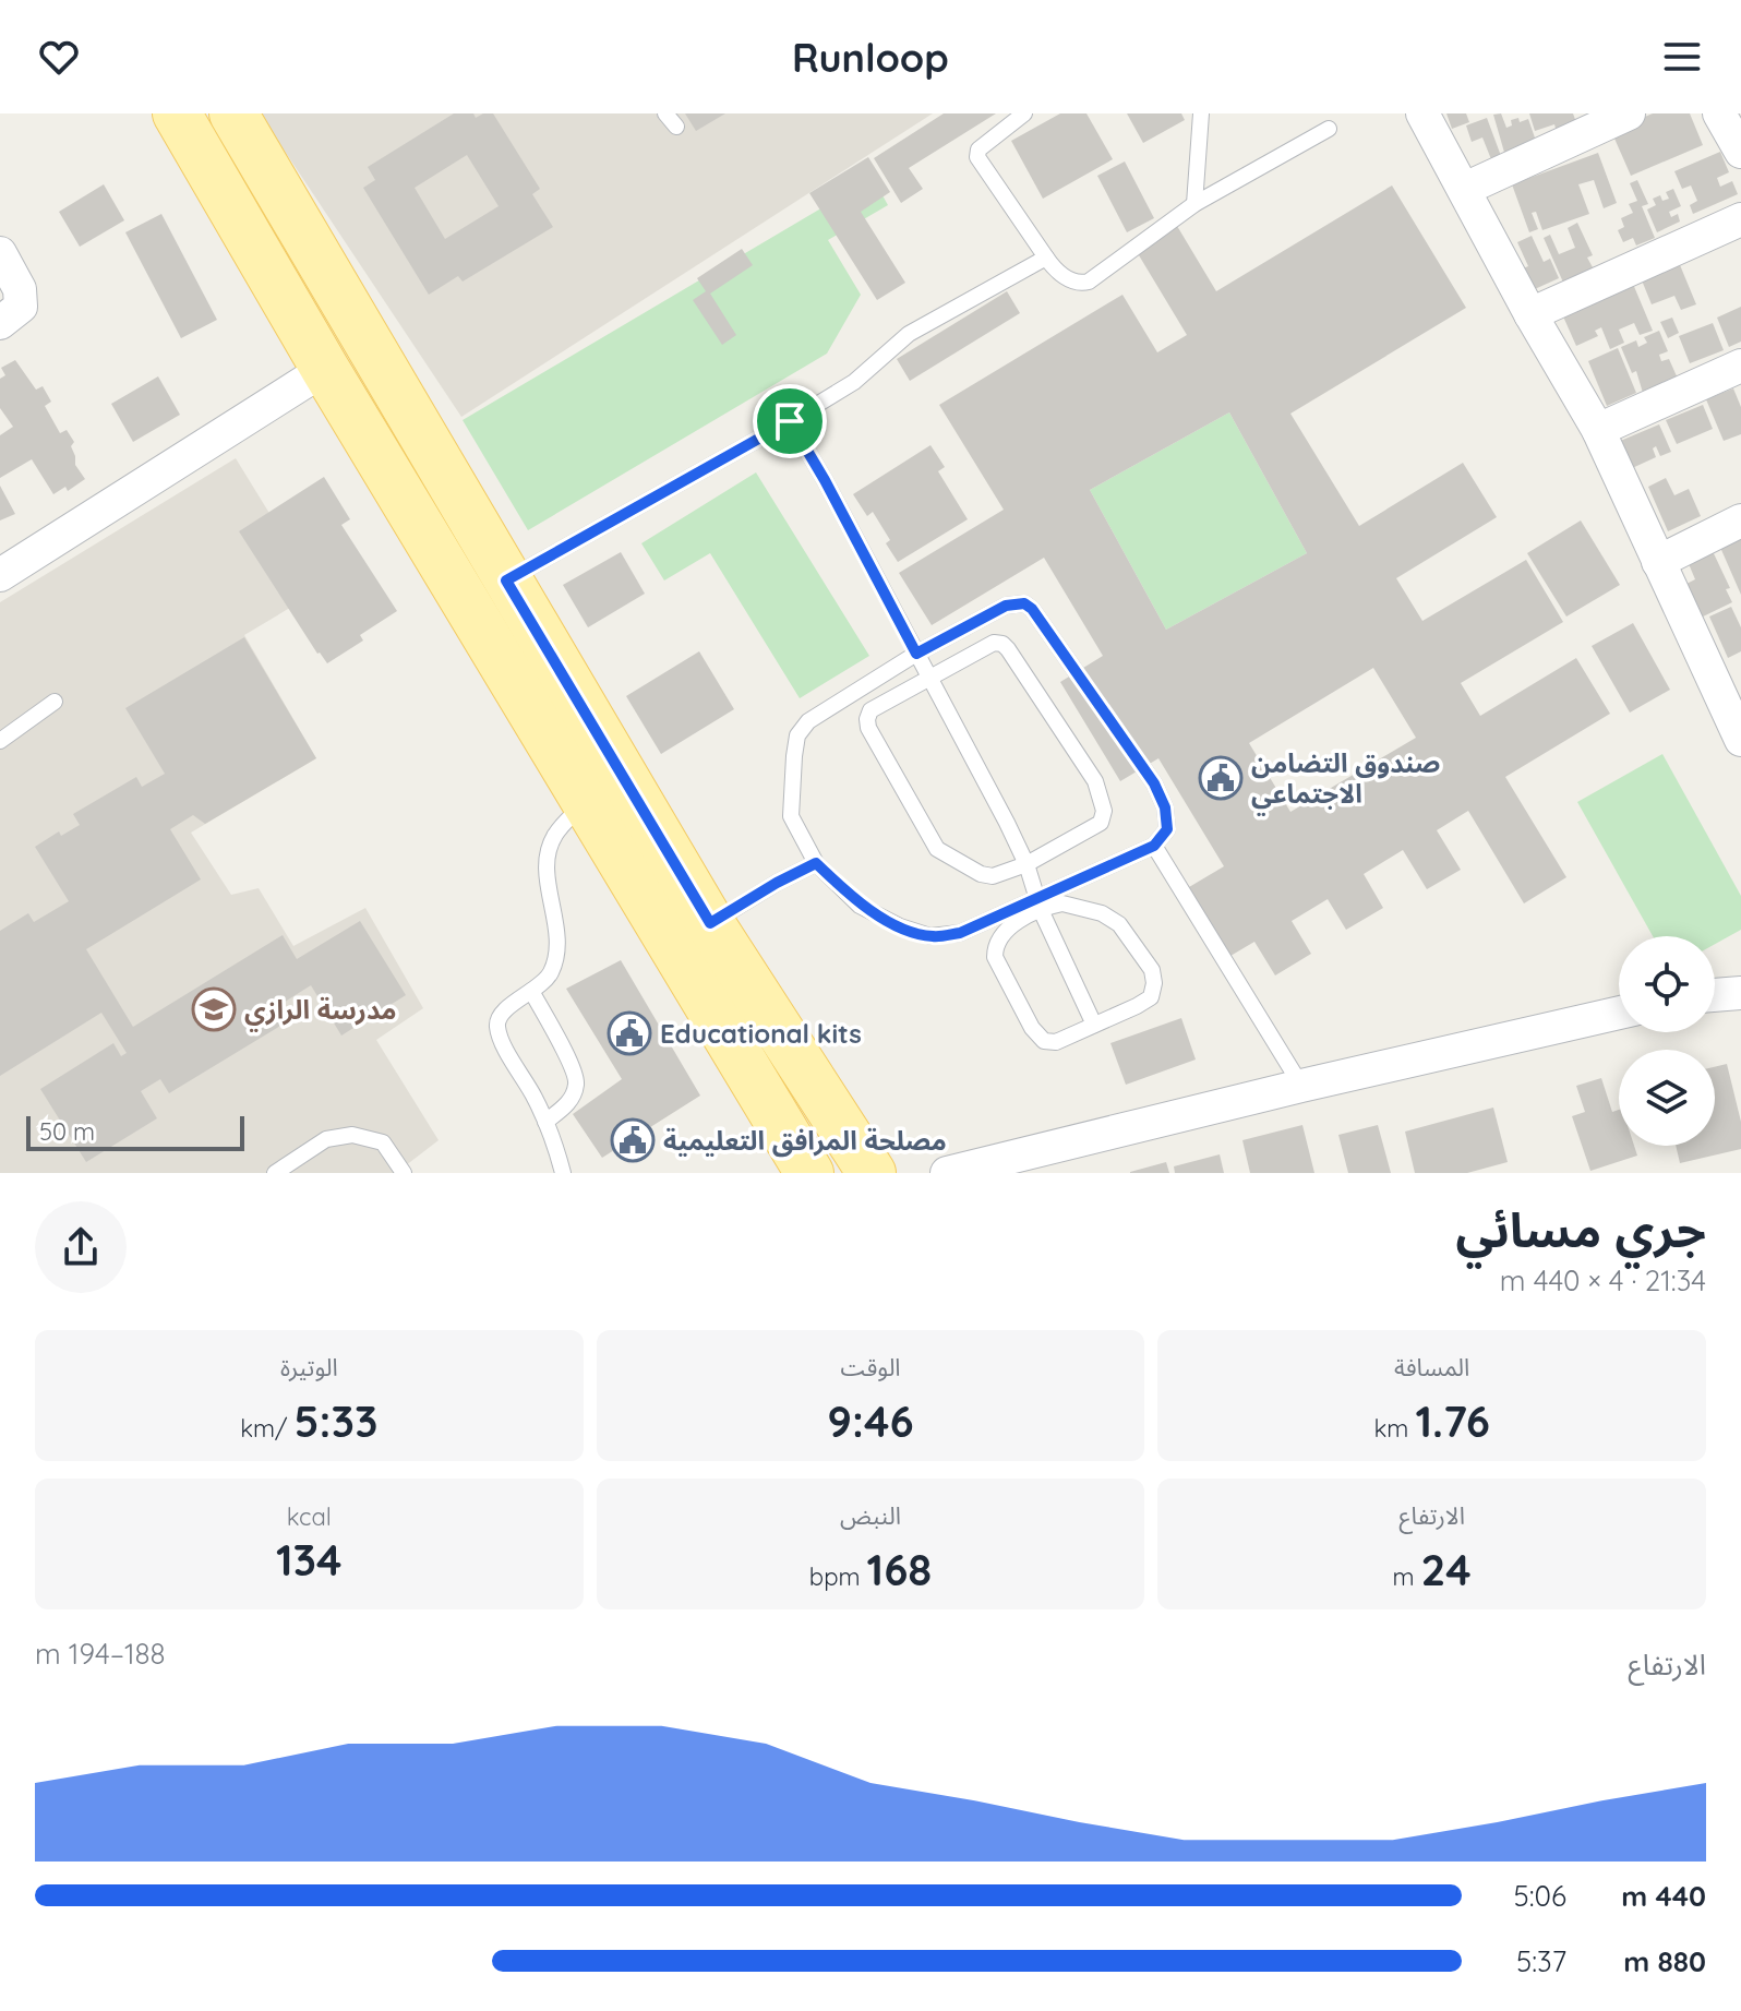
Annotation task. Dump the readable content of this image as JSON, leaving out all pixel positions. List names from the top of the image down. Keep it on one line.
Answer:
{"places":{"public building":["صندوق التضامن الاجتماعي","Educational kits","مصلحة المرافق التعليمية"],"school or university":["مدرسة الرازي"]},"scale_bar":"50 m","page":{"header":"Runloop","scale":"50 m","heading":["جري مسائي","21:34 · 4 × 440 m"],"stats":[["المسافة","1.76 km"],["الوقت","9:46"],["الوتيرة","5:33 /km"],["الارتفاع","24 m"],["النبض","168 bpm"],["kcal","134"]],"chart":["الارتفاع","188–194 m"],"list":[{"name":"440 m","note":"5:06"},{"name":"880 m","note":"5:37"}]}}
